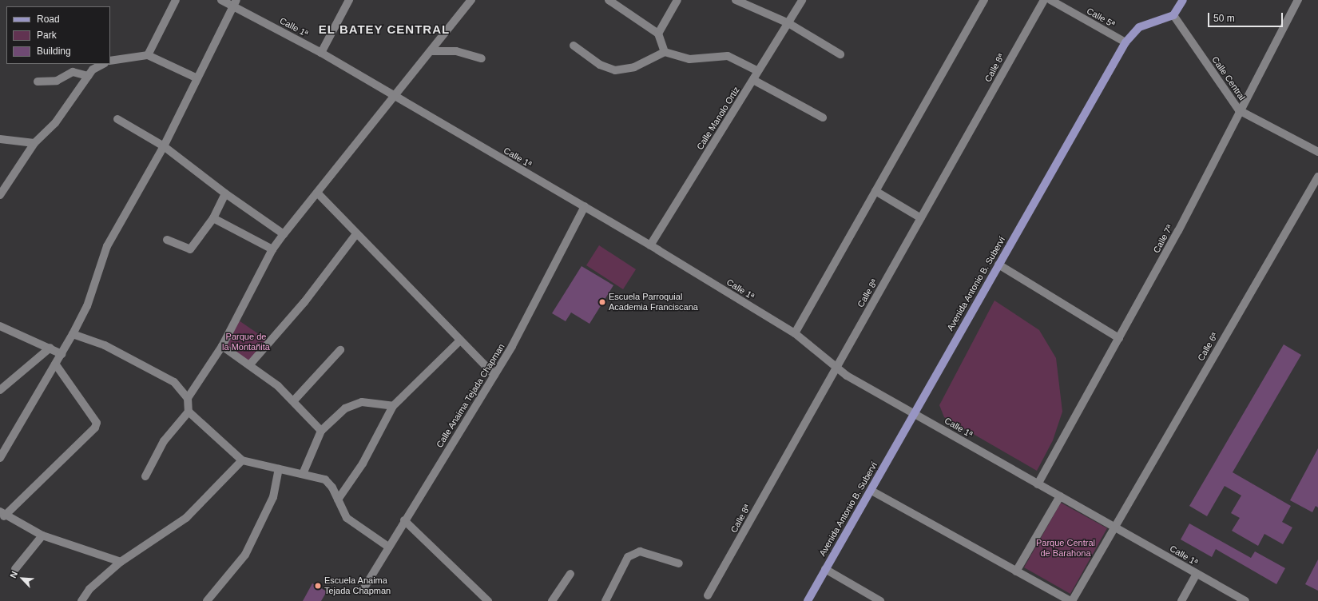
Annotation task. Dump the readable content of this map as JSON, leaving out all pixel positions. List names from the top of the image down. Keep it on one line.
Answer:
{"streets":{"main road":["Avenida Antonio B. Suberví"],"street":["Calle 5ª","Calle 1ª","Calle 8ª","Calle Central","Calle Manolo Ortiz","Calle 7ª","Calle 6ª","Calle Anaima Tejada Chapman"]},"crossings":[["Calle 5ª","Avenida Antonio B. Suberví"],["Calle 1ª","Calle 8ª"],["Calle 1ª","Calle Manolo Ortiz"],["Calle 1ª","Calle 7ª"],["Calle 1ª","Avenida Antonio B. Suberví"],["Calle 1ª","Calle 6ª"],["Calle 1ª","Calle Anaima Tejada Chapman"],["Calle Central","Calle 7ª"],["Calle Central","Avenida Antonio B. Suberví"]],"districts":["EL BATEY CENTRAL"],"parks":["Parque de la Montañita","Parque Central de Barahona"],"places":["Escuela Parroquial Academia Franciscana","Escuela Anaima Tejada Chapman"],"legend":["Road","Park","Building"],"scale_bar":"50 m","north":"top left"}
